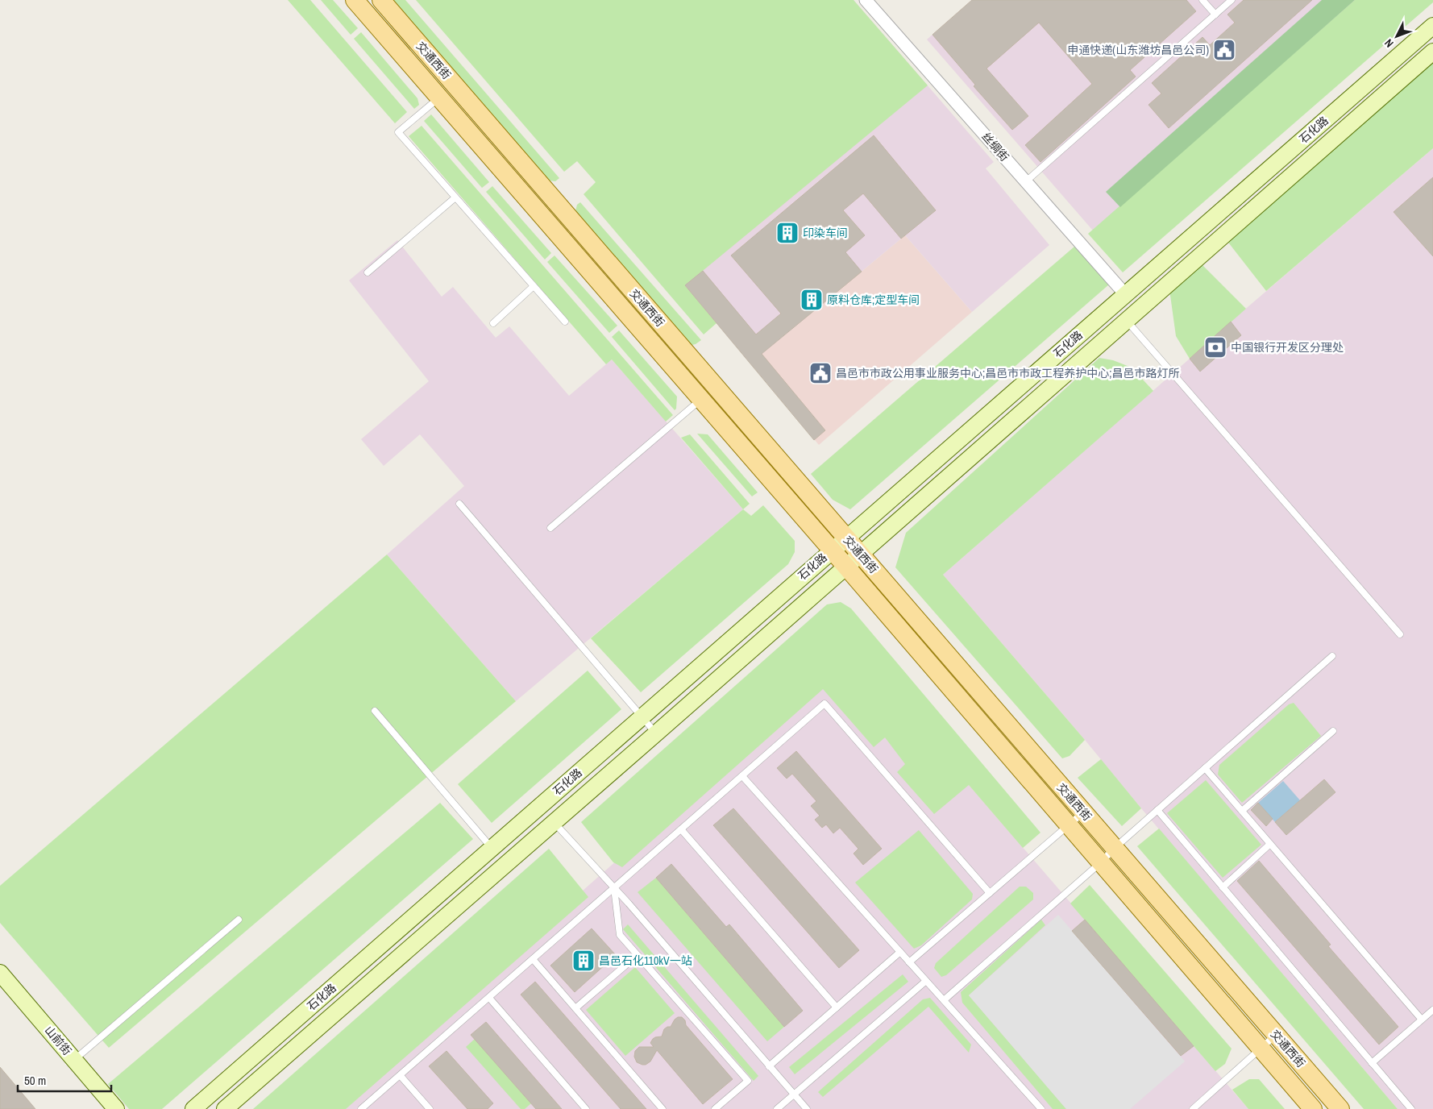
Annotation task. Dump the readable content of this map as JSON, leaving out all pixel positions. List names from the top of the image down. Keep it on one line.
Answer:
{"streets":{"main road":["交通西街","石化路","山前街"],"street":["丝绸街"]},"crossings":[["交通西街","石化路"],["石化路","丝绸街"]],"places":{"public building":["申通快递(山东潍坊昌邑公司)","昌邑市市政公用事业服务中心;昌邑市市政工程养护中心;昌邑市路灯所"],"building":["印染车间","原料仓库;定型车间","昌邑石化110kV一站"],"bank":["中国银行开发区分理处"]},"scale_bar":"50 m","north":"bottom left"}
